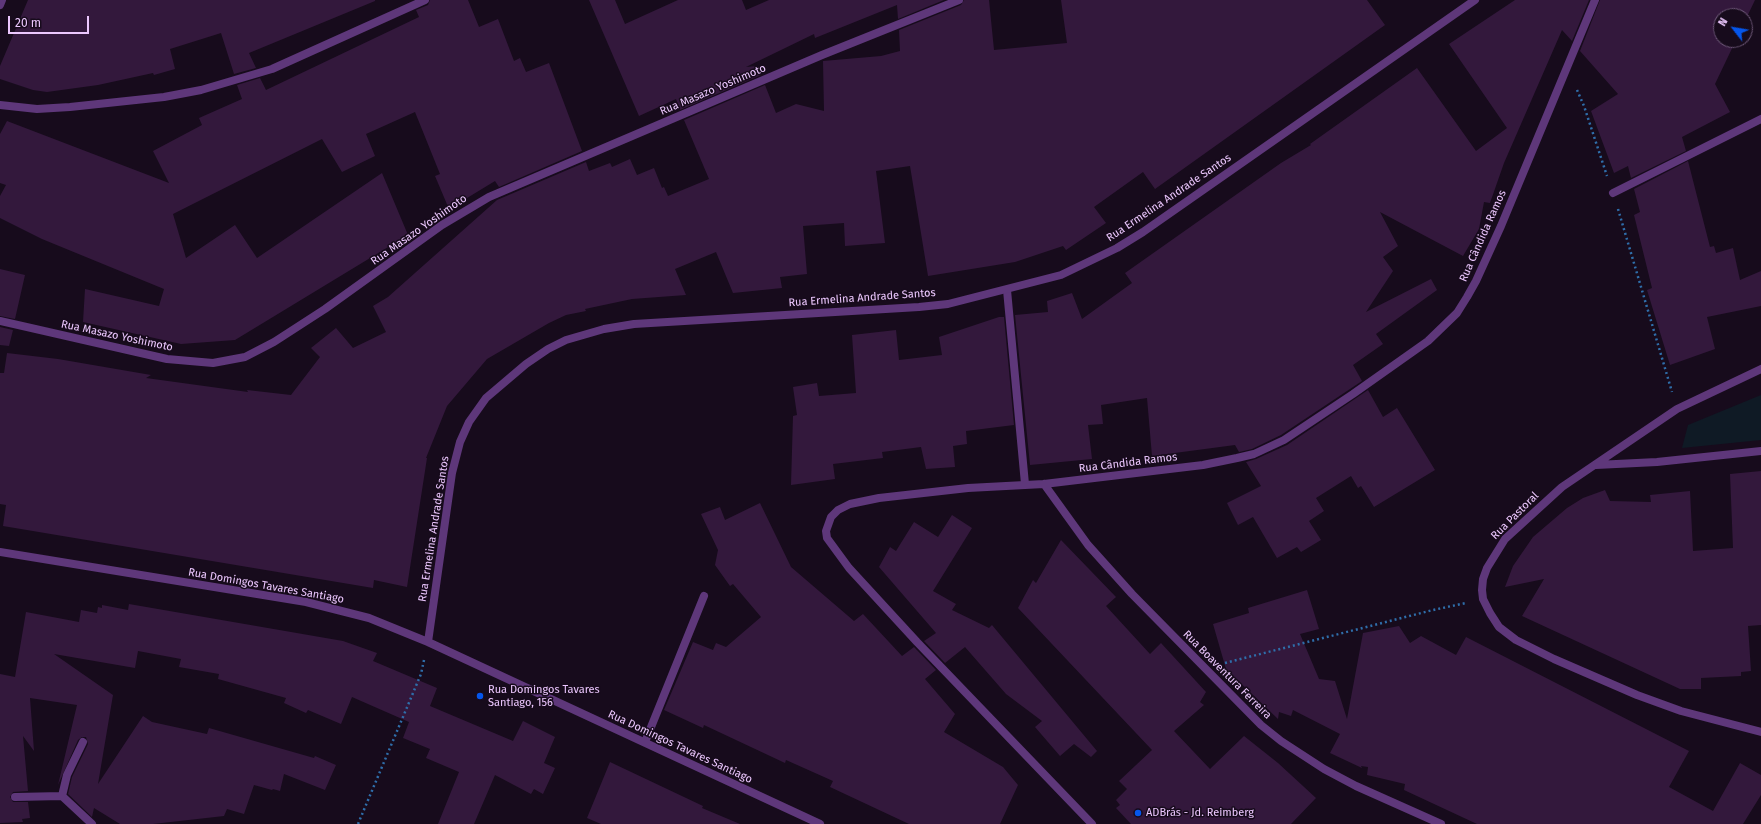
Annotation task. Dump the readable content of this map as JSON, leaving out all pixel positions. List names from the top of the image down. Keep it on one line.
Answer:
{"streets":{"street":["Rua Masazo Yoshimoto","Rua Ermelina Andrade Santos","Rua Cândida Ramos","Rua Pastoral","Rua Domingos Tavares Santiago","Rua Boaventura Ferreira"]},"crossings":[["Rua Ermelina Andrade Santos","Rua Domingos Tavares Santiago"],["Rua Cândida Ramos","Rua Boaventura Ferreira"]],"places":["Rua Domingos Tavares Santiago, 156","ADBrás - Jd. Reimberg"],"scale_bar":"20 m","north":"top left"}
